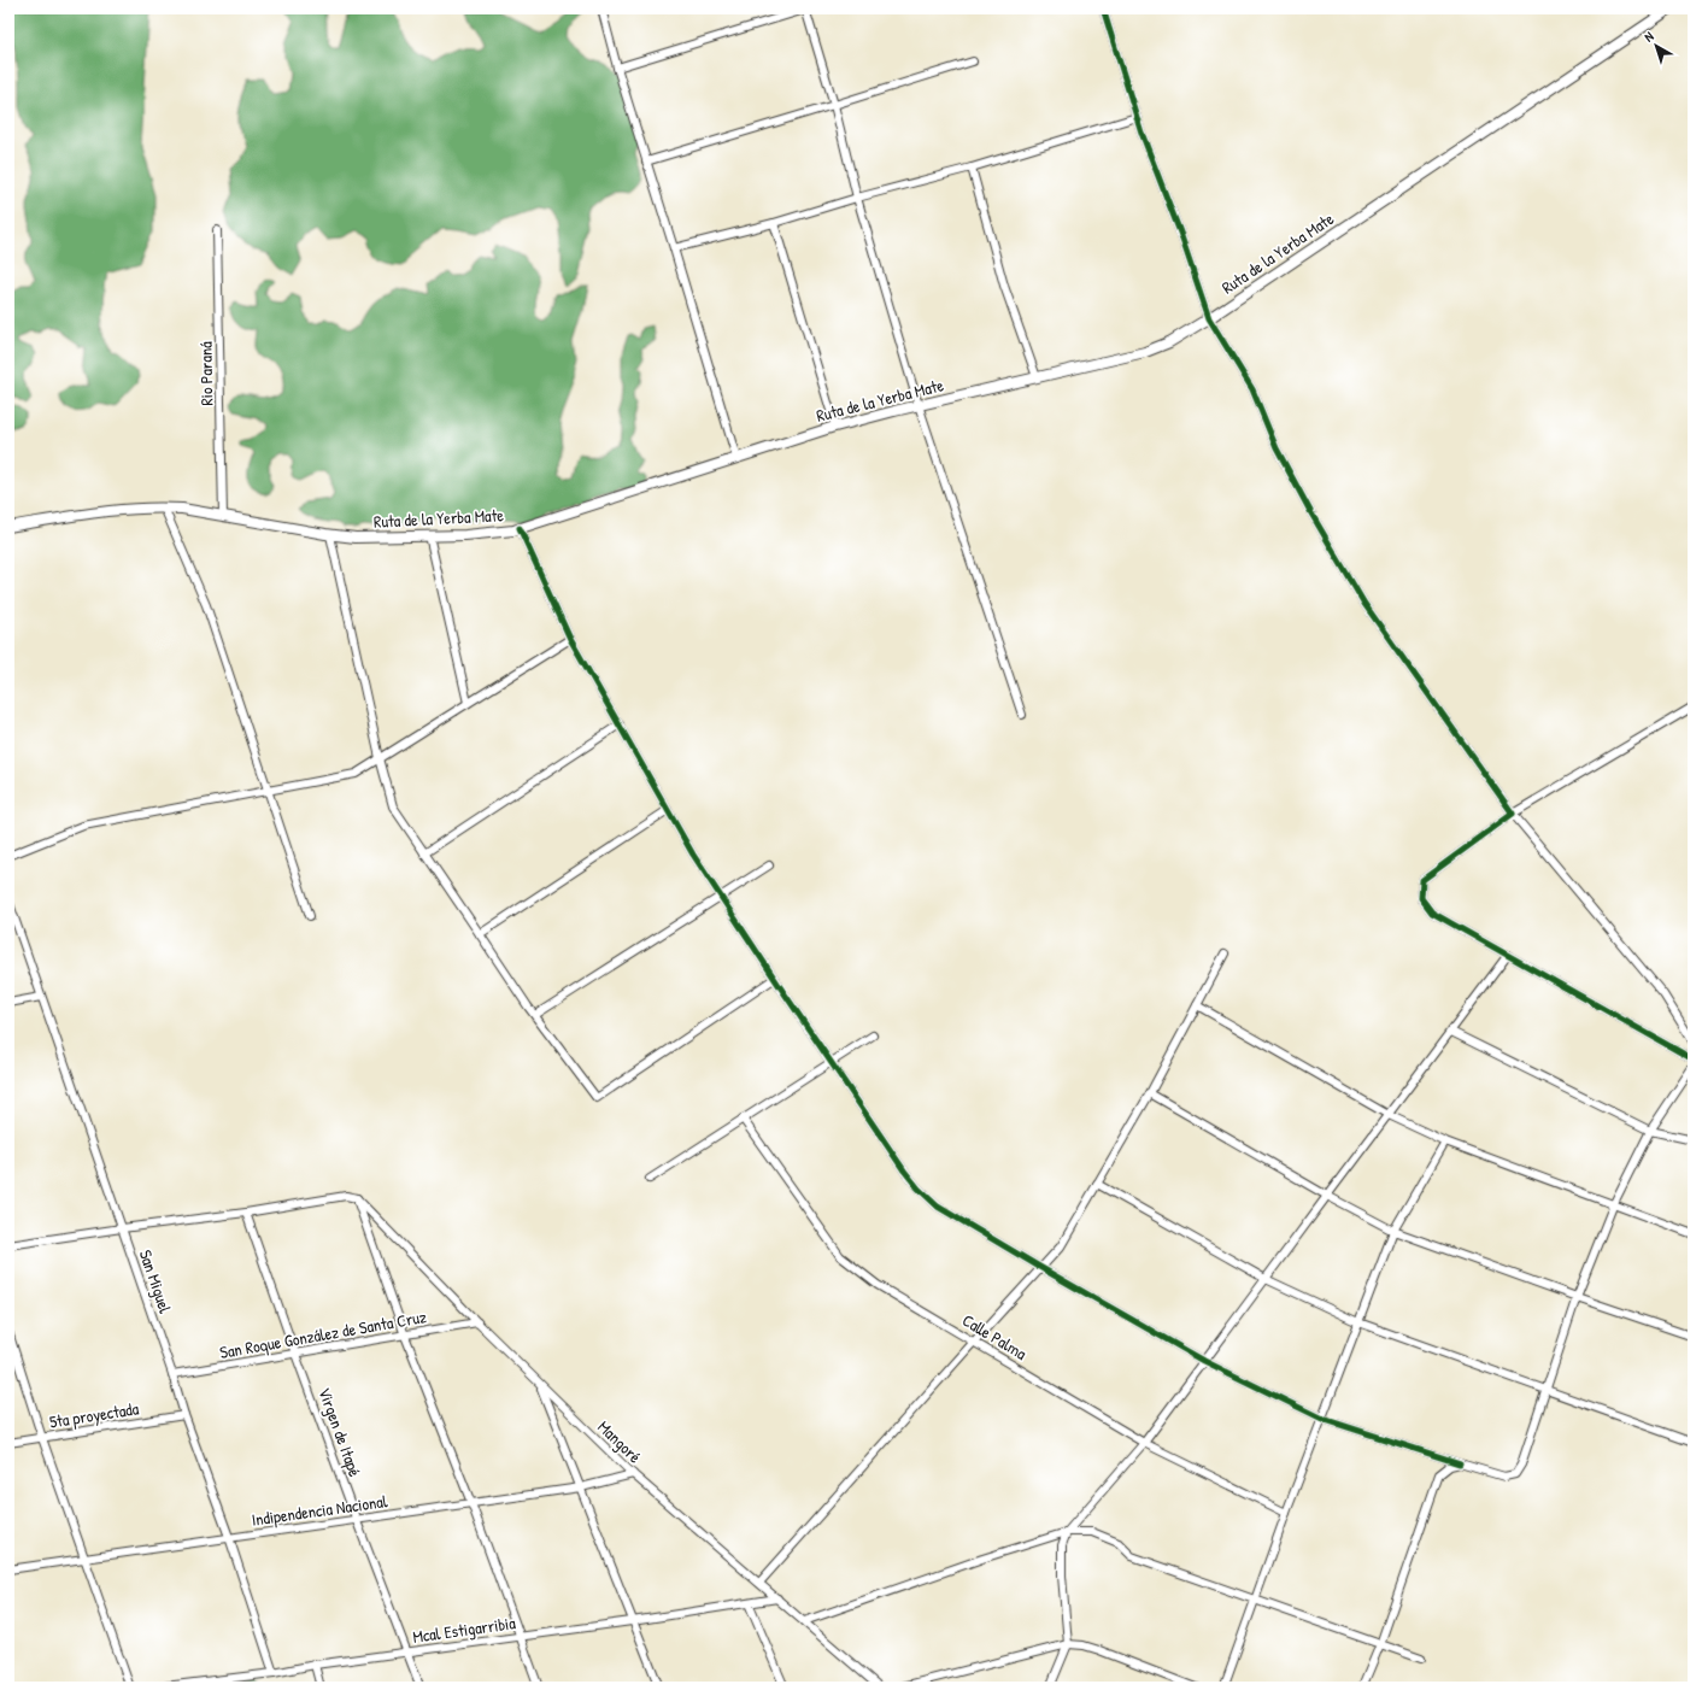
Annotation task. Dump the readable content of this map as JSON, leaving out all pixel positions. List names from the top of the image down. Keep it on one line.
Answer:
{"streets":{"main road":["Ruta de la Yerba Mate"],"street":["Rio Paraná","San Miguel","San Roque González de Santa Cruz","Calle Palma","5ta proyectada","Virgen de Itapé","Mangoré","Indipendencia Nacional","Mcal Estigarribia"]},"crossings":[["Ruta de la Yerba Mate","Rio Paraná"],["San Miguel","San Roque González de Santa Cruz"],["San Miguel","5ta proyectada"],["San Miguel","Indipendencia Nacional"],["San Miguel","Mcal Estigarribia"],["San Roque González de Santa Cruz","Virgen de Itapé"],["San Roque González de Santa Cruz","Mangoré"],["Virgen de Itapé","Indipendencia Nacional"],["Virgen de Itapé","Mcal Estigarribia"],["Mangoré","Indipendencia Nacional"],["Mangoré","Mcal Estigarribia"]],"north":"top left"}
